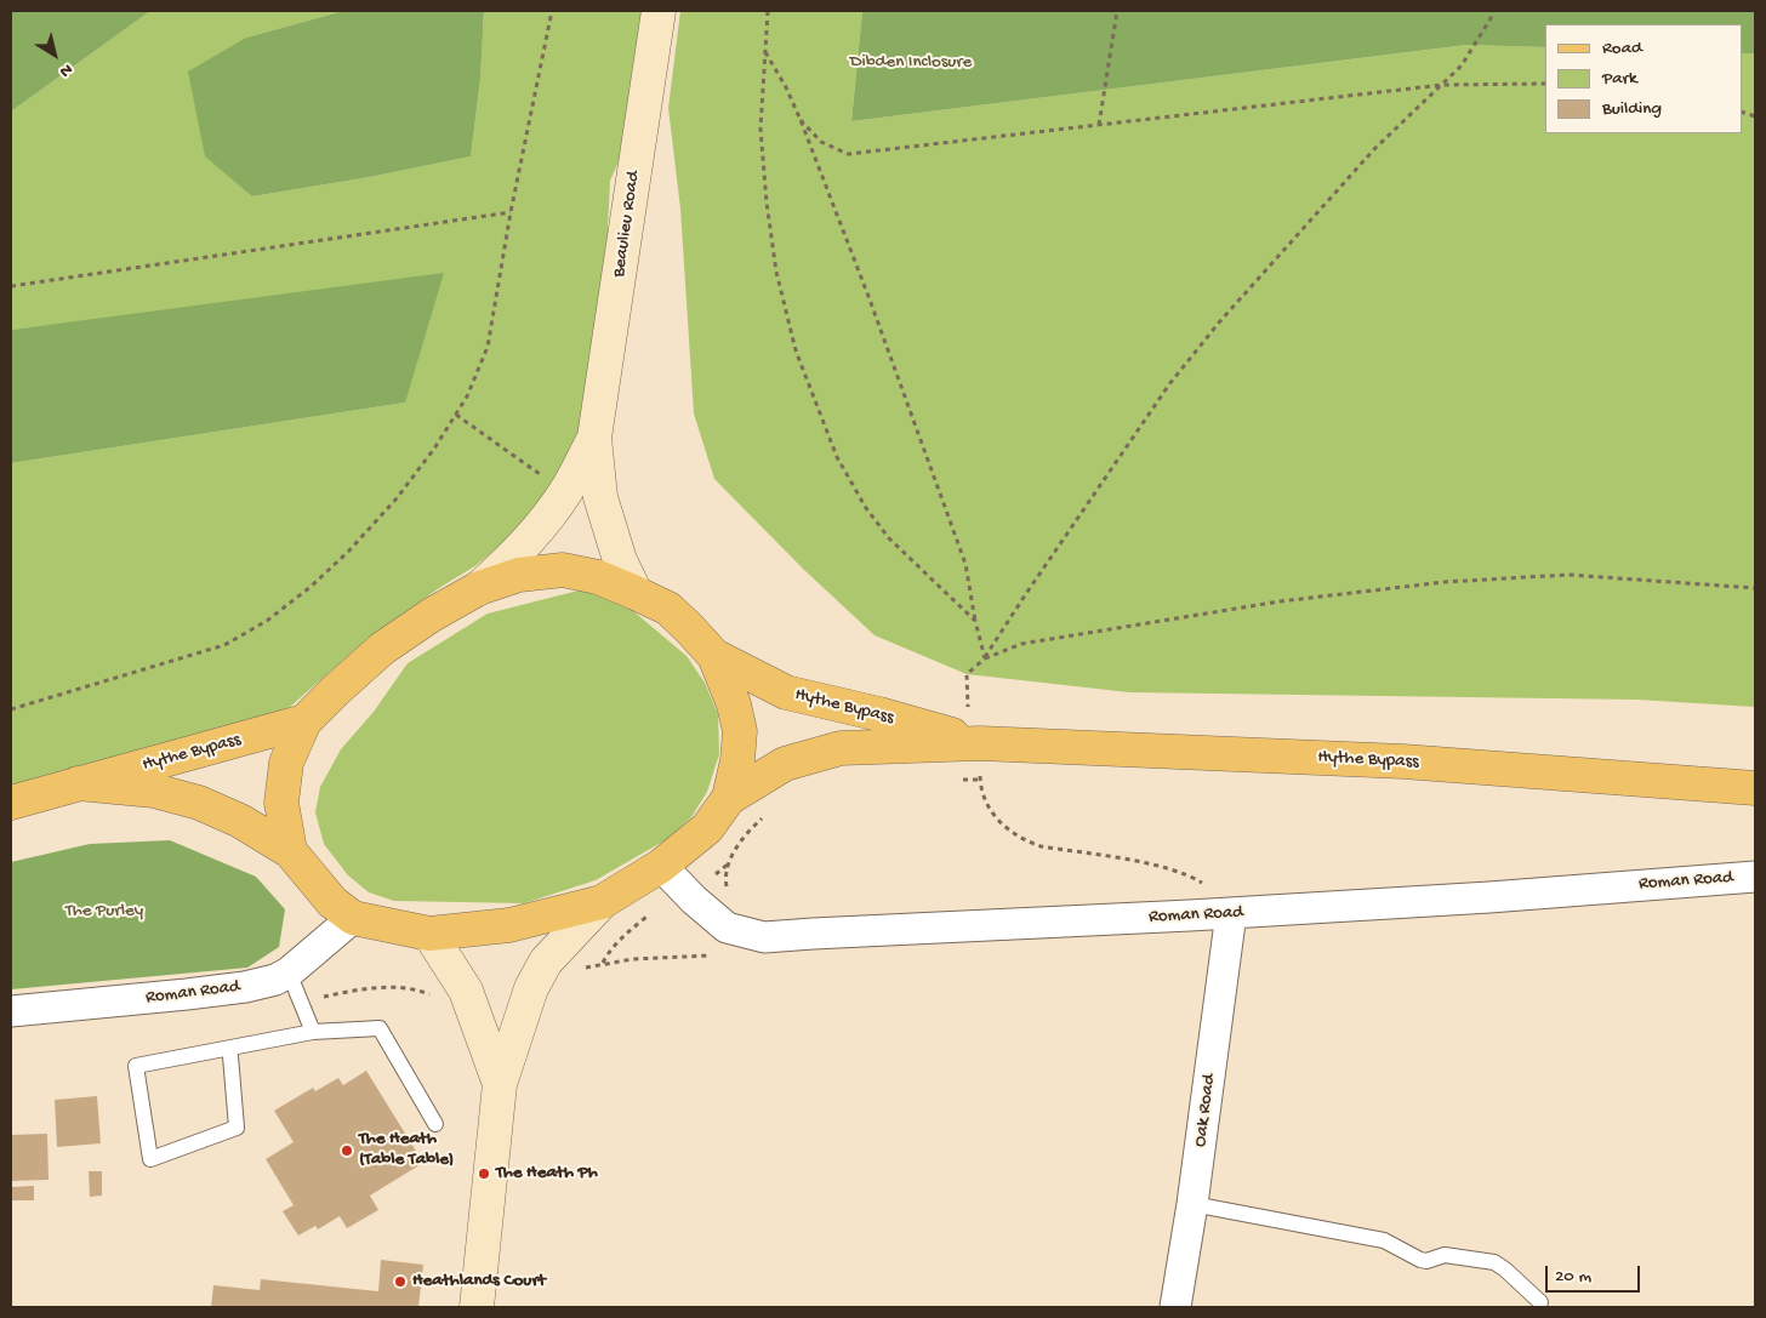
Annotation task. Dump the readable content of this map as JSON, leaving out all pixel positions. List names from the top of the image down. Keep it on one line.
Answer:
{"streets":{"main road":["Beaulieu Road","Hythe Bypass"],"street":["Roman Road","Oak Road"]},"crossings":[["Roman Road","Oak Road"]],"parks":["Dibden Inclosure","The Purley"],"places":["The Heath (Table Table)","The Heath Ph","Heathlands Court"],"legend":["Road","Park","Building"],"scale_bar":"20 m","north":"bottom right"}
